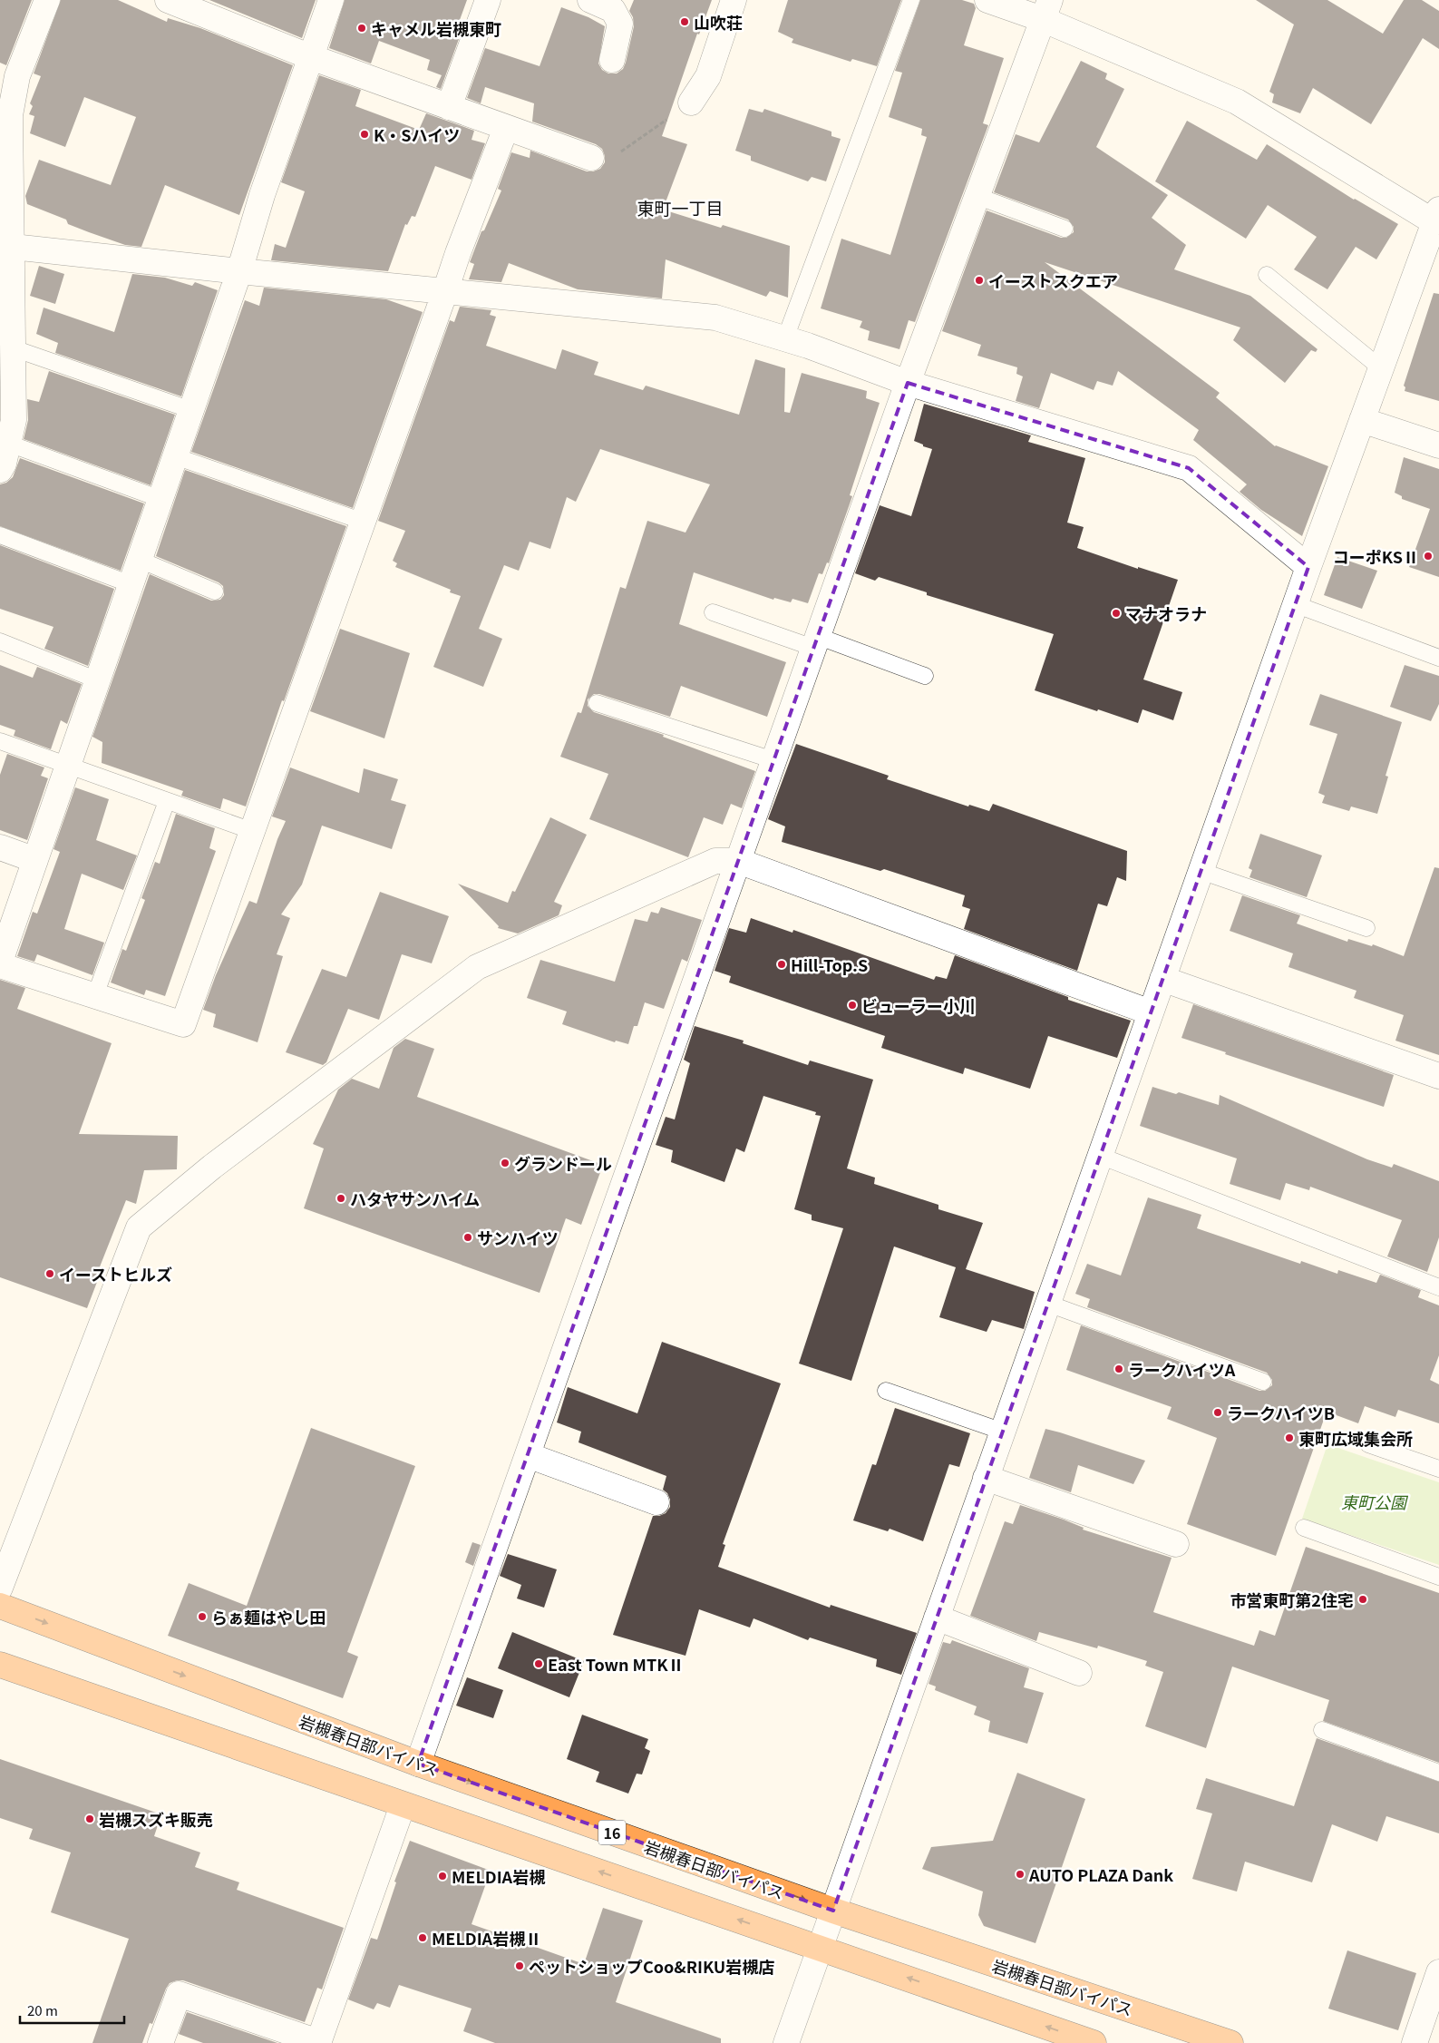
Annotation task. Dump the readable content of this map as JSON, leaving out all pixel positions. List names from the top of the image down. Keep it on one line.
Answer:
{"streets":{"highway":["岩槻春日部バイパス","16"]},"districts":["東町一丁目"],"parks":["東町公園"],"places":["山吹荘","キャメル岩槻東町","K・Sハイツ","イーストスクエア","コーポKSⅡ","マナオラナ","Hill-Top.S","ビューラー小川","グランドール","ハタヤサンハイム","サンハイツ","イーストヒルズ","ラークハイツA","ラークハイツB","東町広域集会所","市営東町第2住宅","らぁ麺はやし田","East Town MTKⅡ","岩槻スズキ販売","AUTO PLAZA Dank","MELDIA岩槻","MELDIA岩槻Ⅱ","ペットショップCoo&RIKU岩槻店"],"scale_bar":"20 m"}
